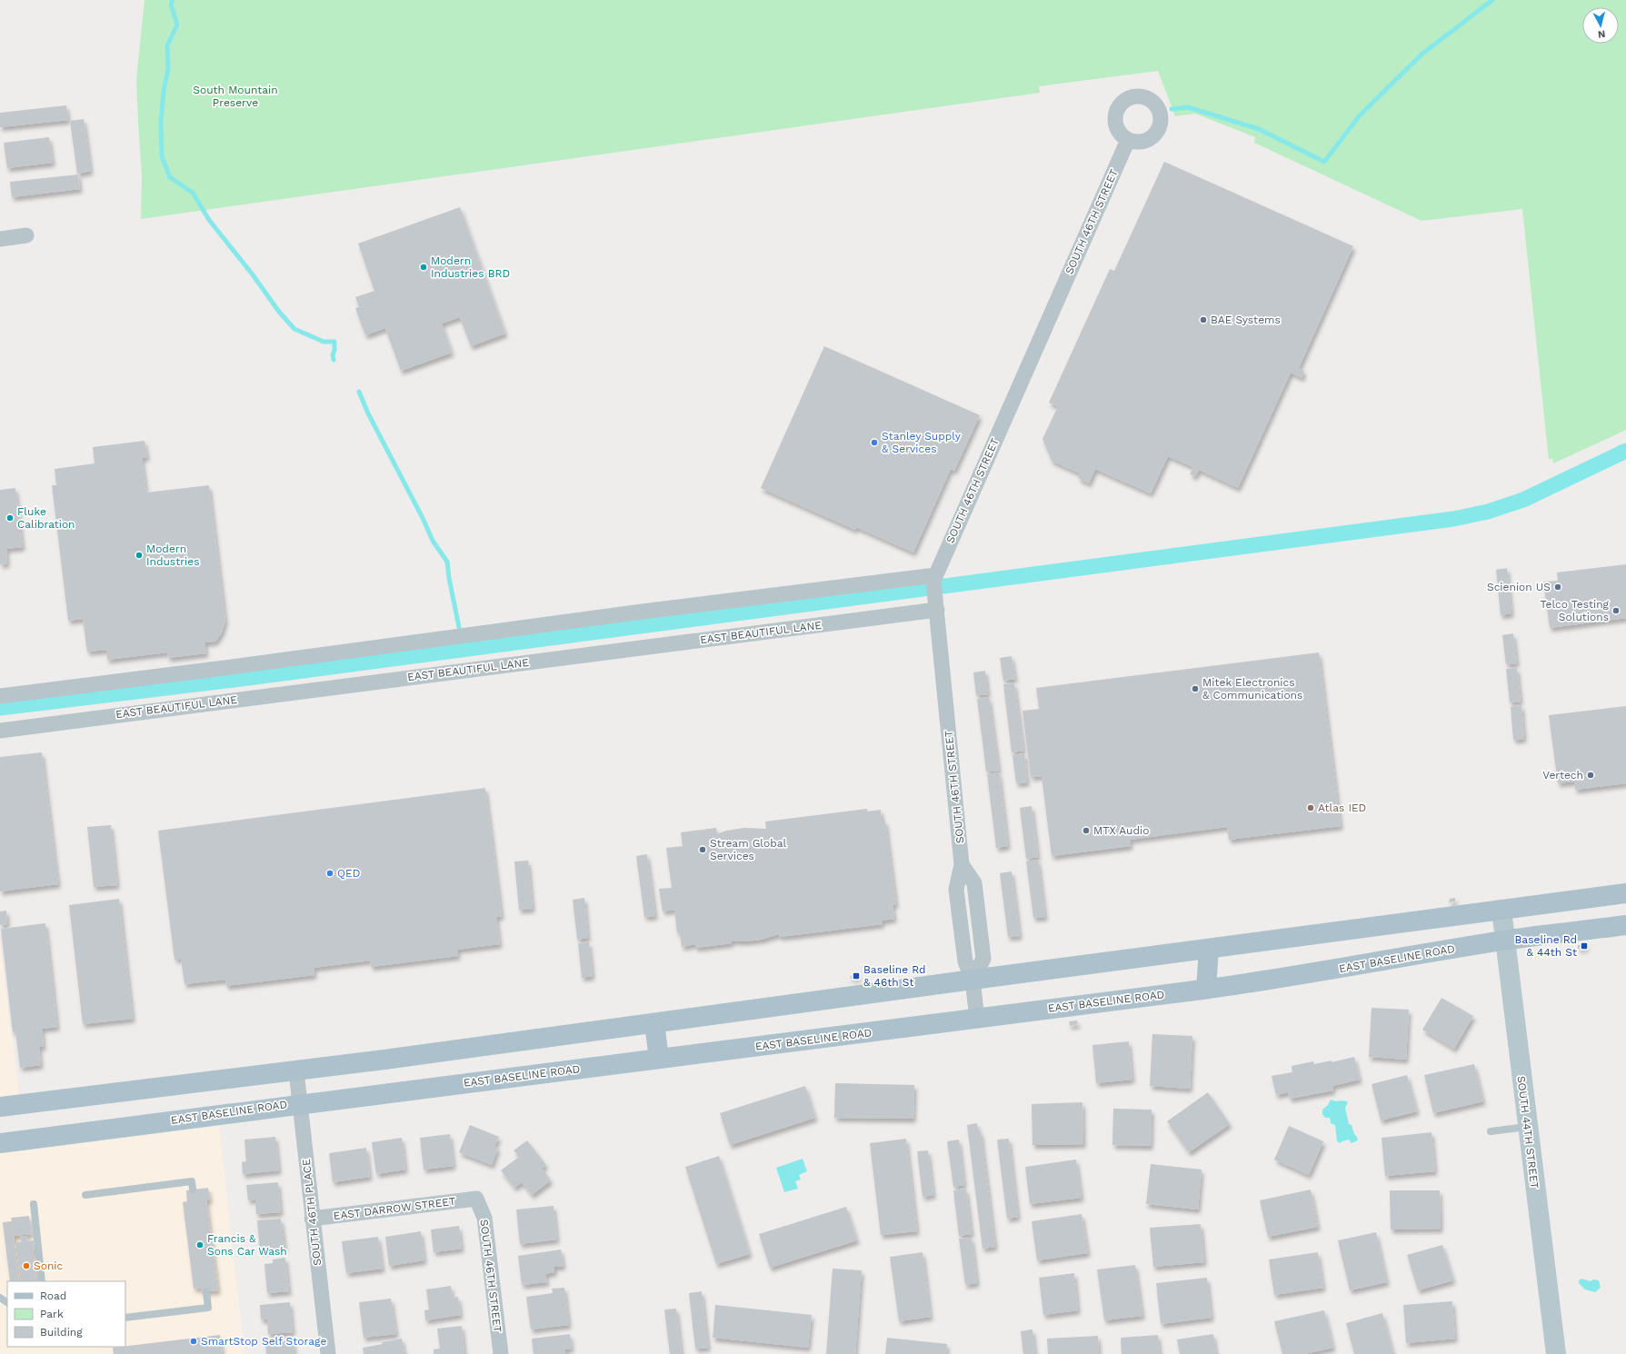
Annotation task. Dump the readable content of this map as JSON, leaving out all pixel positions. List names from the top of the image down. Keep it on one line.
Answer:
{"streets":{"main road":["EAST BASELINE ROAD"],"street":["SOUTH 46TH STREET","EAST BEAUTIFUL LANE","SOUTH 44TH STREET","EAST DARROW STREET","SOUTH 46TH PLACE"]},"crossings":[["SOUTH 46TH STREET","EAST BEAUTIFUL LANE"],["SOUTH 46TH STREET","EAST BASELINE ROAD"],["SOUTH 46TH STREET","EAST DARROW STREET"],["EAST BASELINE ROAD","SOUTH 44TH STREET"],["EAST BASELINE ROAD","SOUTH 46TH PLACE"],["EAST DARROW STREET","SOUTH 46TH PLACE"]],"parks":["South Mountain Preserve"],"places":{"other":["Modern Industries BRD","BAE Systems","Stanley Supply & Services","Fluke Calibration","Modern Industries","Scienion US","Telco Testing Solutions","Mitek Electronics & Communications","Vertech","Atlas IED","MTX Audio","Stream Global Services","QED","Francis & Sons Car Wash","Sonic","SmartStop Self Storage"],"transit":["Baseline Rd & 44th St","Baseline Rd & 46th St"]},"legend":["Road","Park","Building"],"north":"bottom"}
